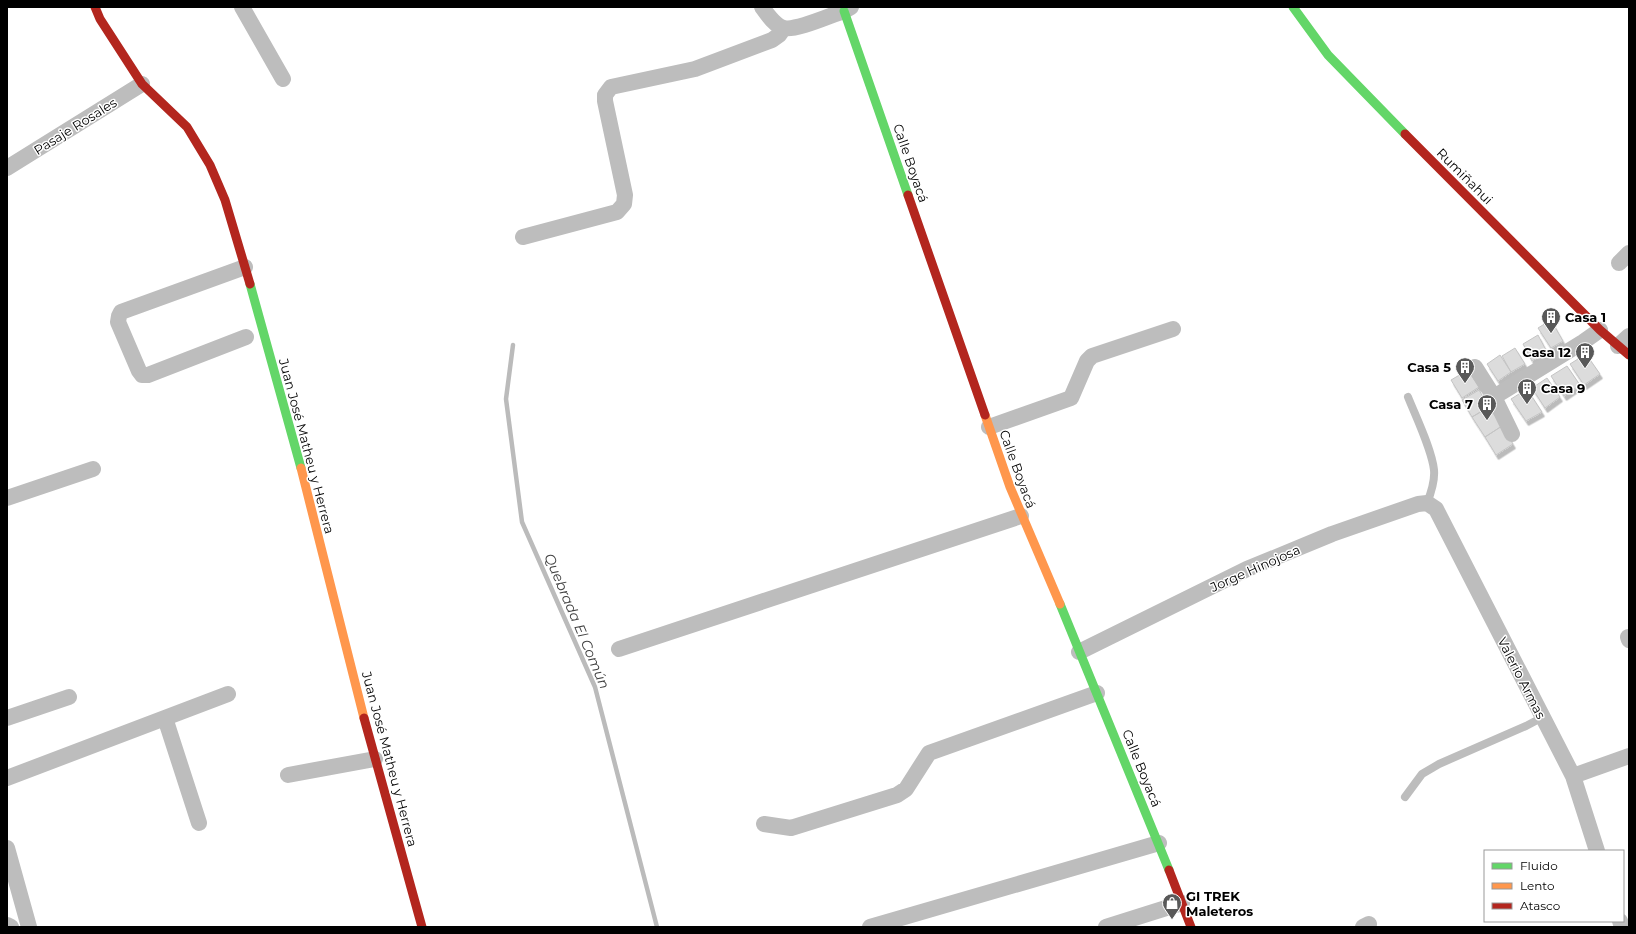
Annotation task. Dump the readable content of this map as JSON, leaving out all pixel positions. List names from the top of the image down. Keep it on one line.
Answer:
{"streets":{"street":["Pasaje Rosales","Calle Boyacá","Rumiñahui","Juan José Matheu y Herrera","Jorge Hinojosa","Valerio Armas"]},"crossings":[["Pasaje Rosales","Juan José Matheu y Herrera"],["Calle Boyacá","Jorge Hinojosa"],["Jorge Hinojosa","Valerio Armas"]],"water":["Quebrada El Común"],"places":{"building":["Casa 1","Casa 12","Casa 5","Casa 9","Casa 7"],"shop":["GI TREK Maleteros"]},"legend":["Fluido","Lento","Atasco"]}
